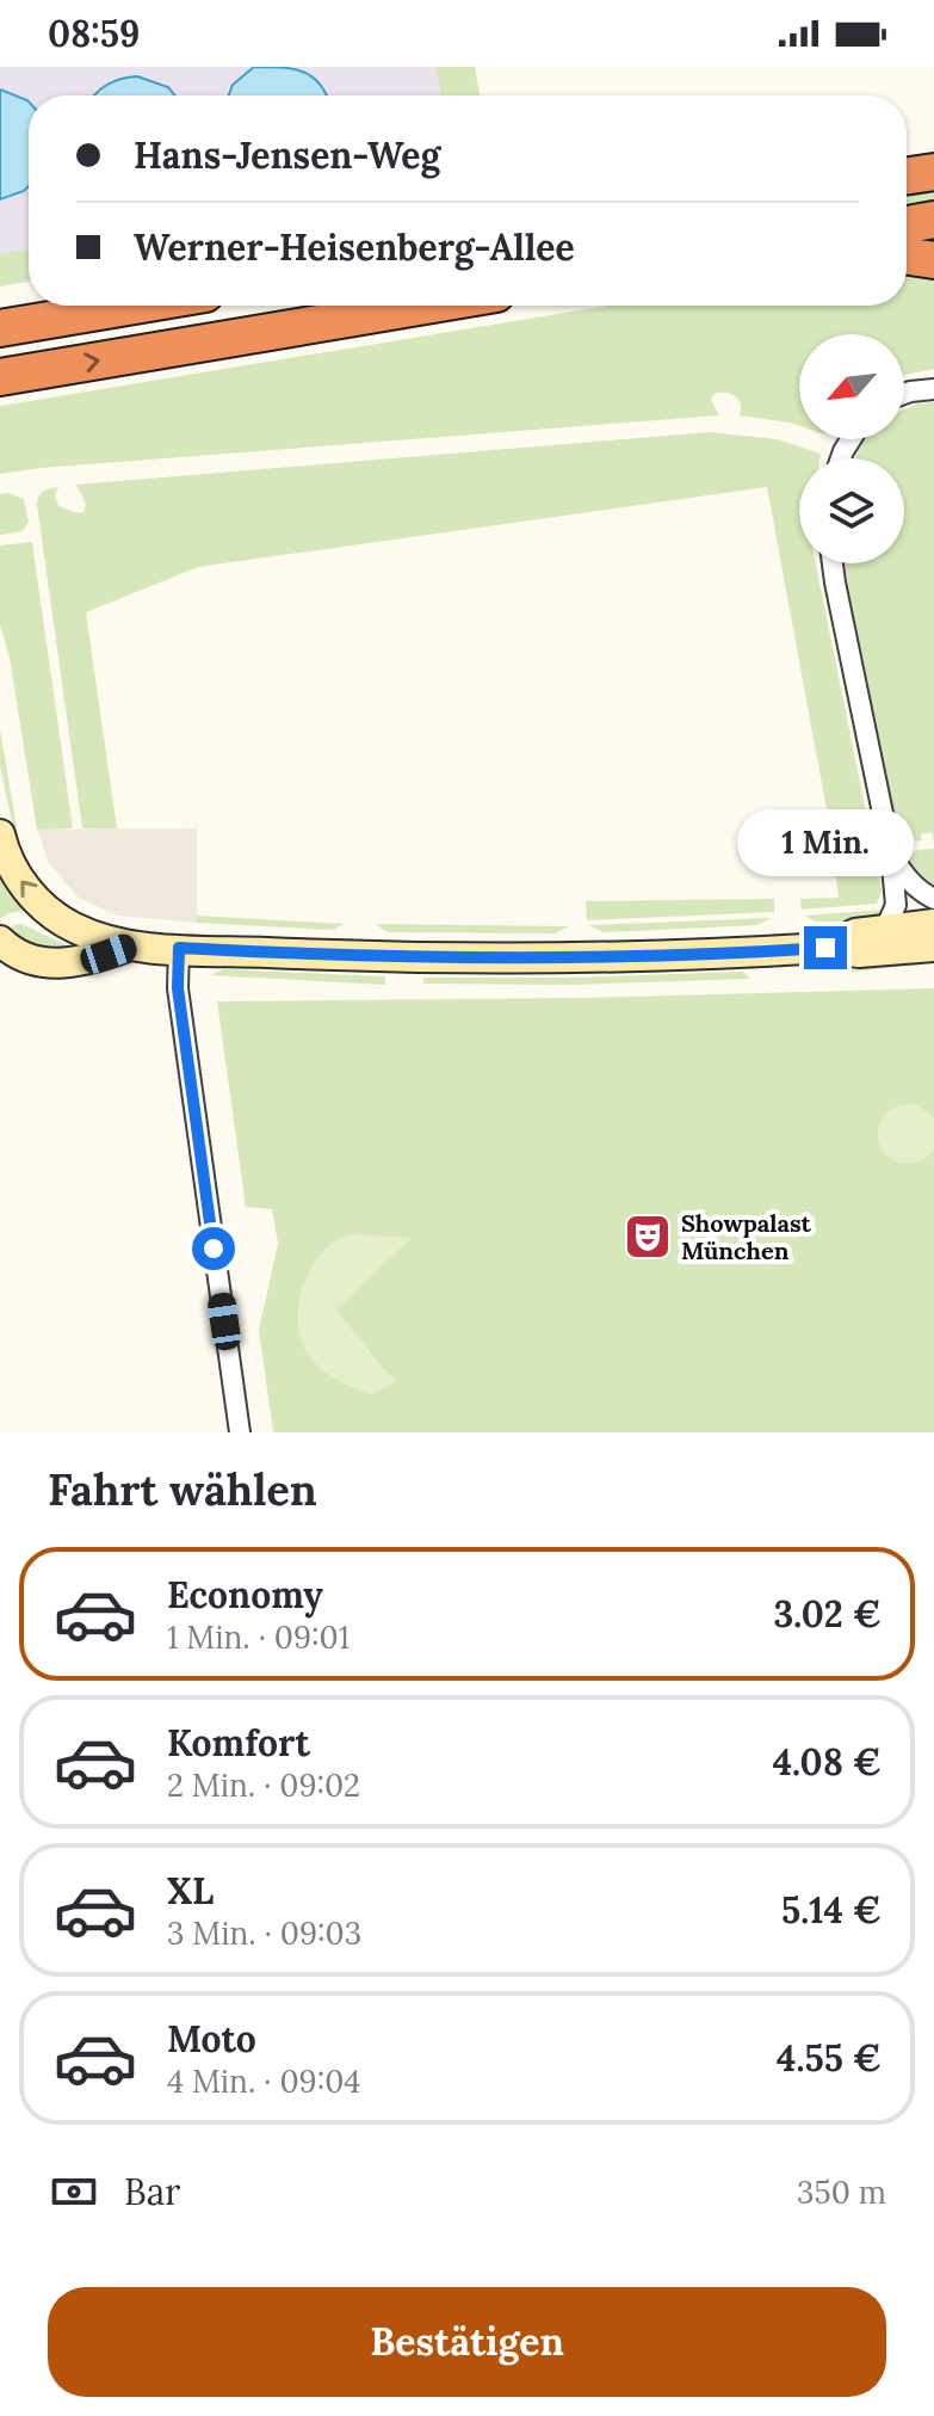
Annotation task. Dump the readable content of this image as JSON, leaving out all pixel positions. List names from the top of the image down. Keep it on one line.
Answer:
{"places":{"theatre":["Showpalast München"]},"north":"bottom left","page":{"status":"08:59","banner":["Hans-Jensen-Weg","Werner-Heisenberg-Allee"],"bubble":"1 Min.","heading":"Fahrt wählen","list":[{"name":"Economy","note":"1 Min. · 09:01","value":"3.02 €"},{"name":"Komfort","note":"2 Min. · 09:02","value":"4.08 €"},{"name":"XL","note":"3 Min. · 09:03","value":"5.14 €"},{"name":"Moto","note":"4 Min. · 09:04","value":"4.55 €"}],"pay":["Bar","350 m"],"buttons":"Bestätigen"}}
